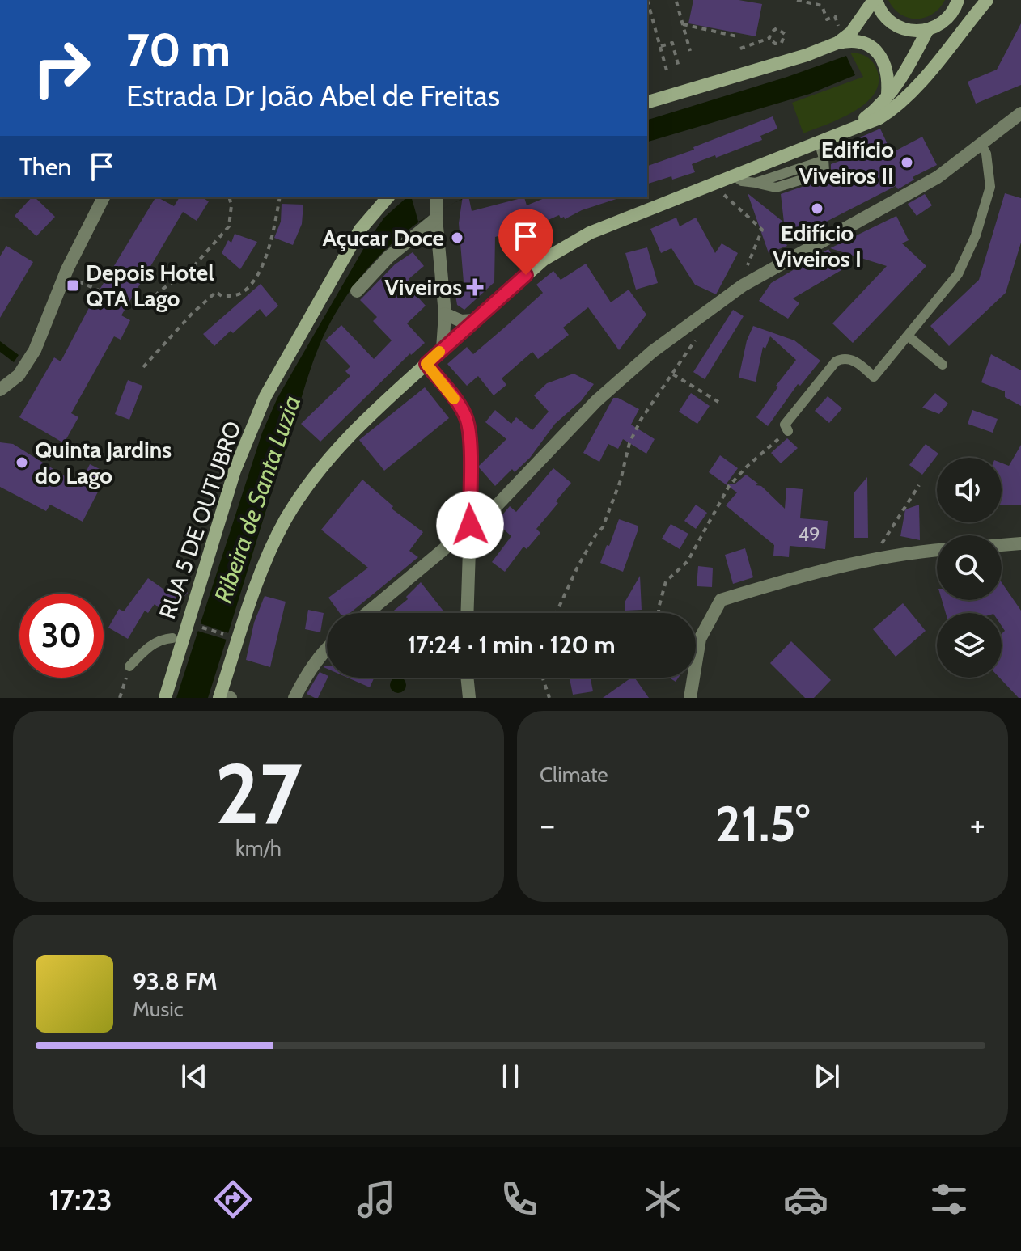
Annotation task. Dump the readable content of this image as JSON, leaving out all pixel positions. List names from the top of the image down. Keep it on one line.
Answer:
{"streets":{"main road":["RUA 5 DE OUTUBRO"]},"water":["Ribeira de Santa Luzia"],"places":{"other":["Edifício Viveiros II","Edifício Viveiros I","Açucar Doce","Quinta Jardins do Lago"],"transit":["Depois Hotel QTA Lago"],"health":["Viveiros"]},"house_numbers":["49"],"page":{"turn":["70 m","Estrada Dr João Abel de Freitas"],"then":"Then","limit":"30","trip":"17:24 · 1 min · 120 m","tile":[["27","km/h"],"Climate"],"heat":["−","21.5°","+"],"song":["93.8 FM","Music"],"tabs":"17:23"}}
